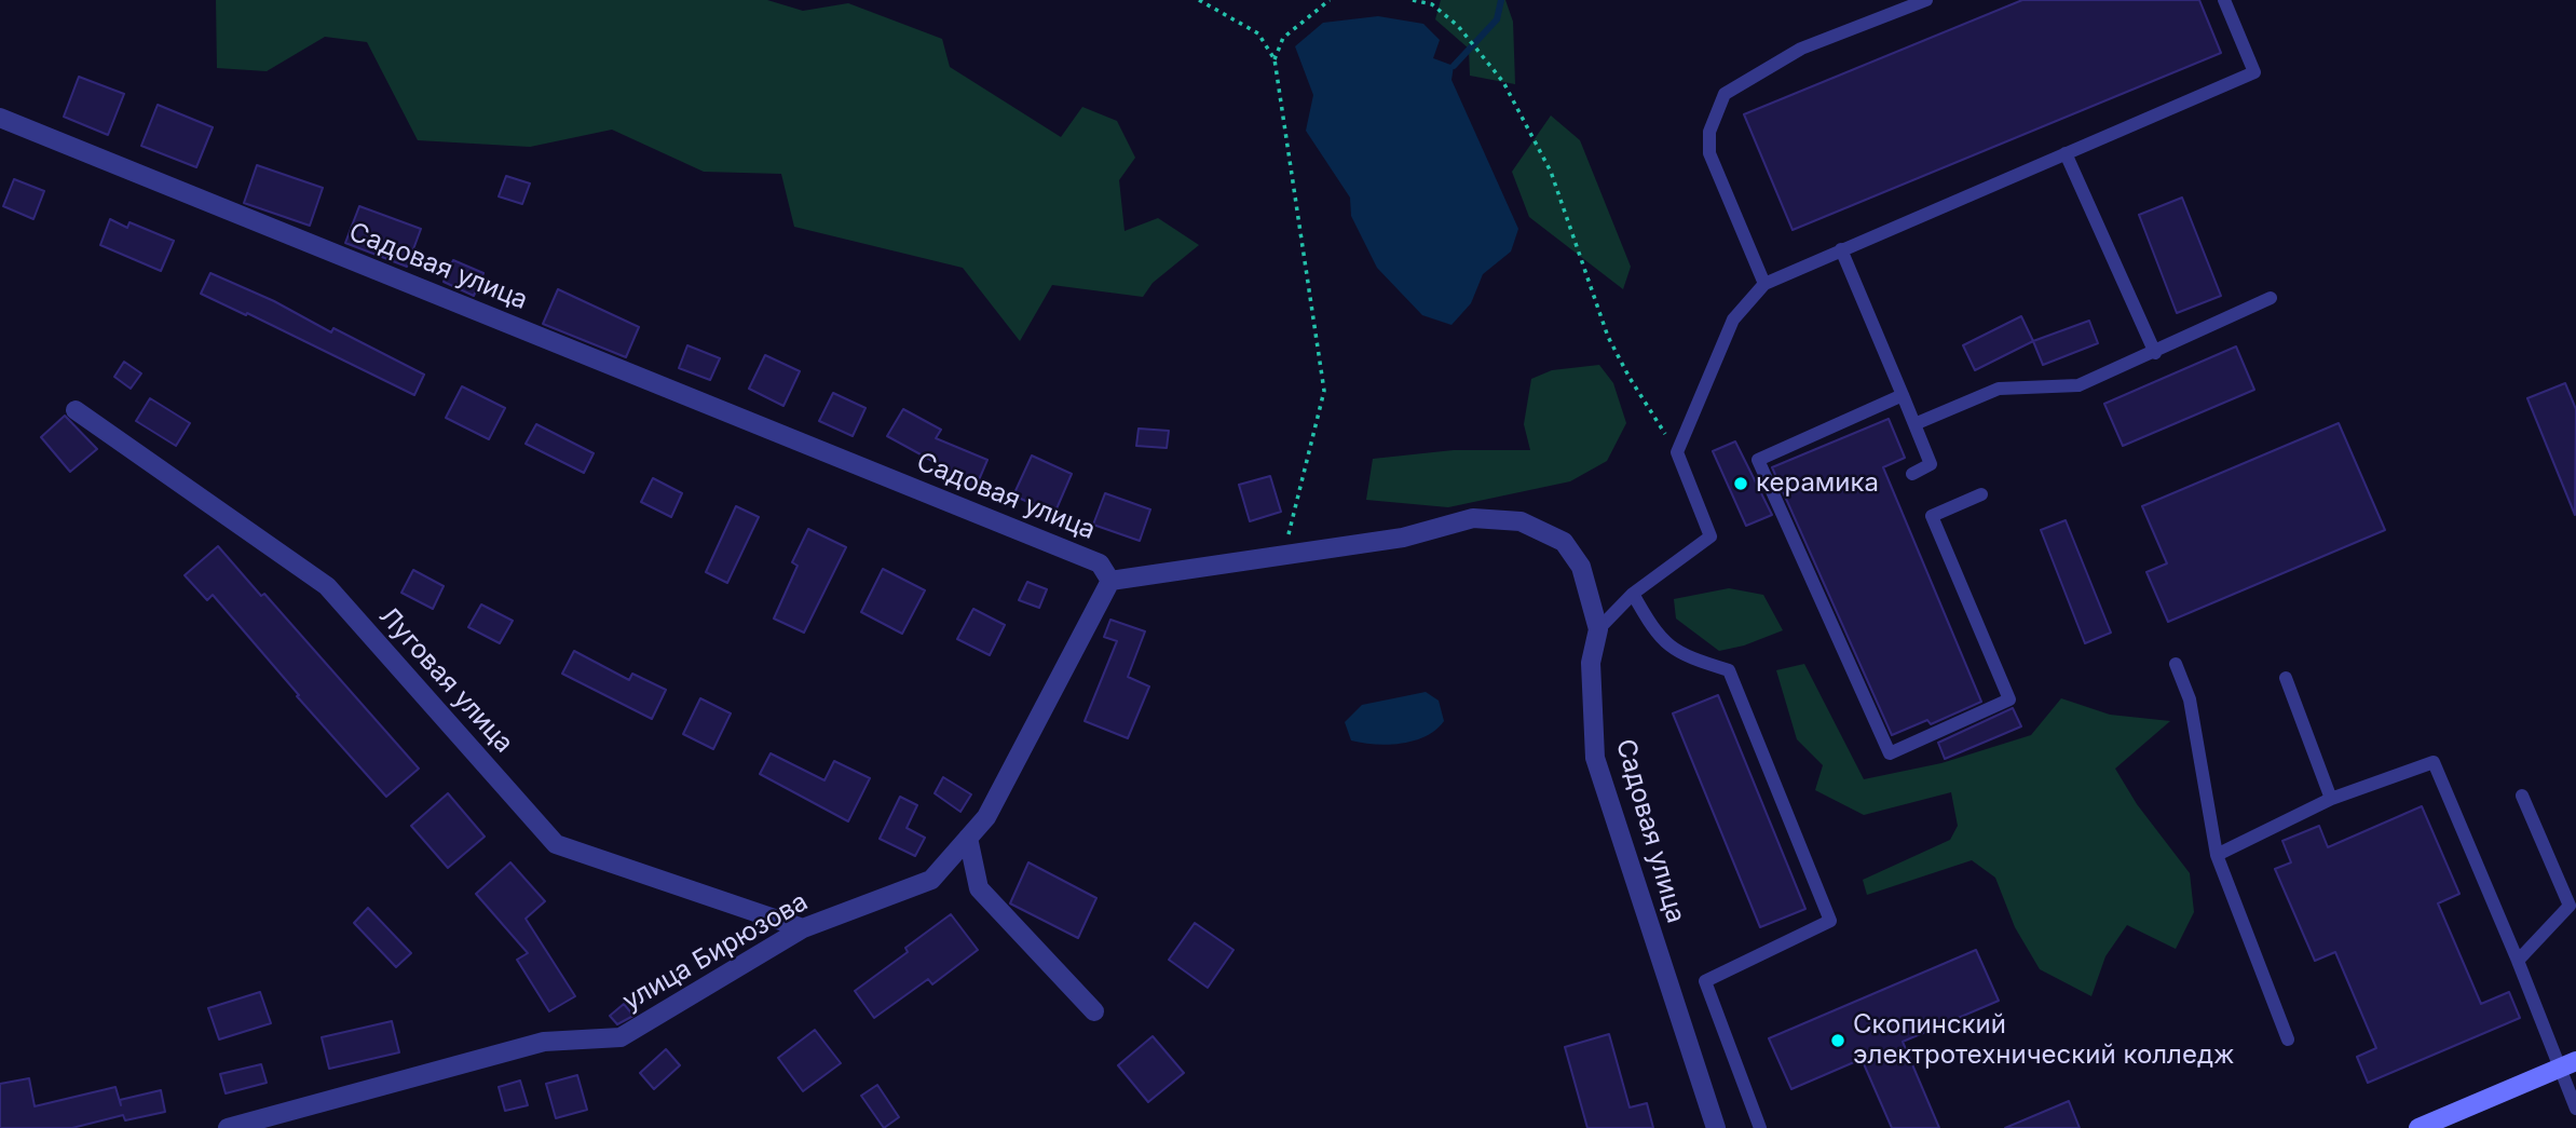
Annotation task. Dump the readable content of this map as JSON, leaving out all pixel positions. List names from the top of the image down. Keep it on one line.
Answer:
{"streets":{"street":["Садовая улица","Луговая улица","улица Бирюзова"]},"crossings":[["Садовая улица","улица Бирюзова"],["Луговая улица","улица Бирюзова"]],"places":["керамика","Скопинский электротехнический колледж"]}
